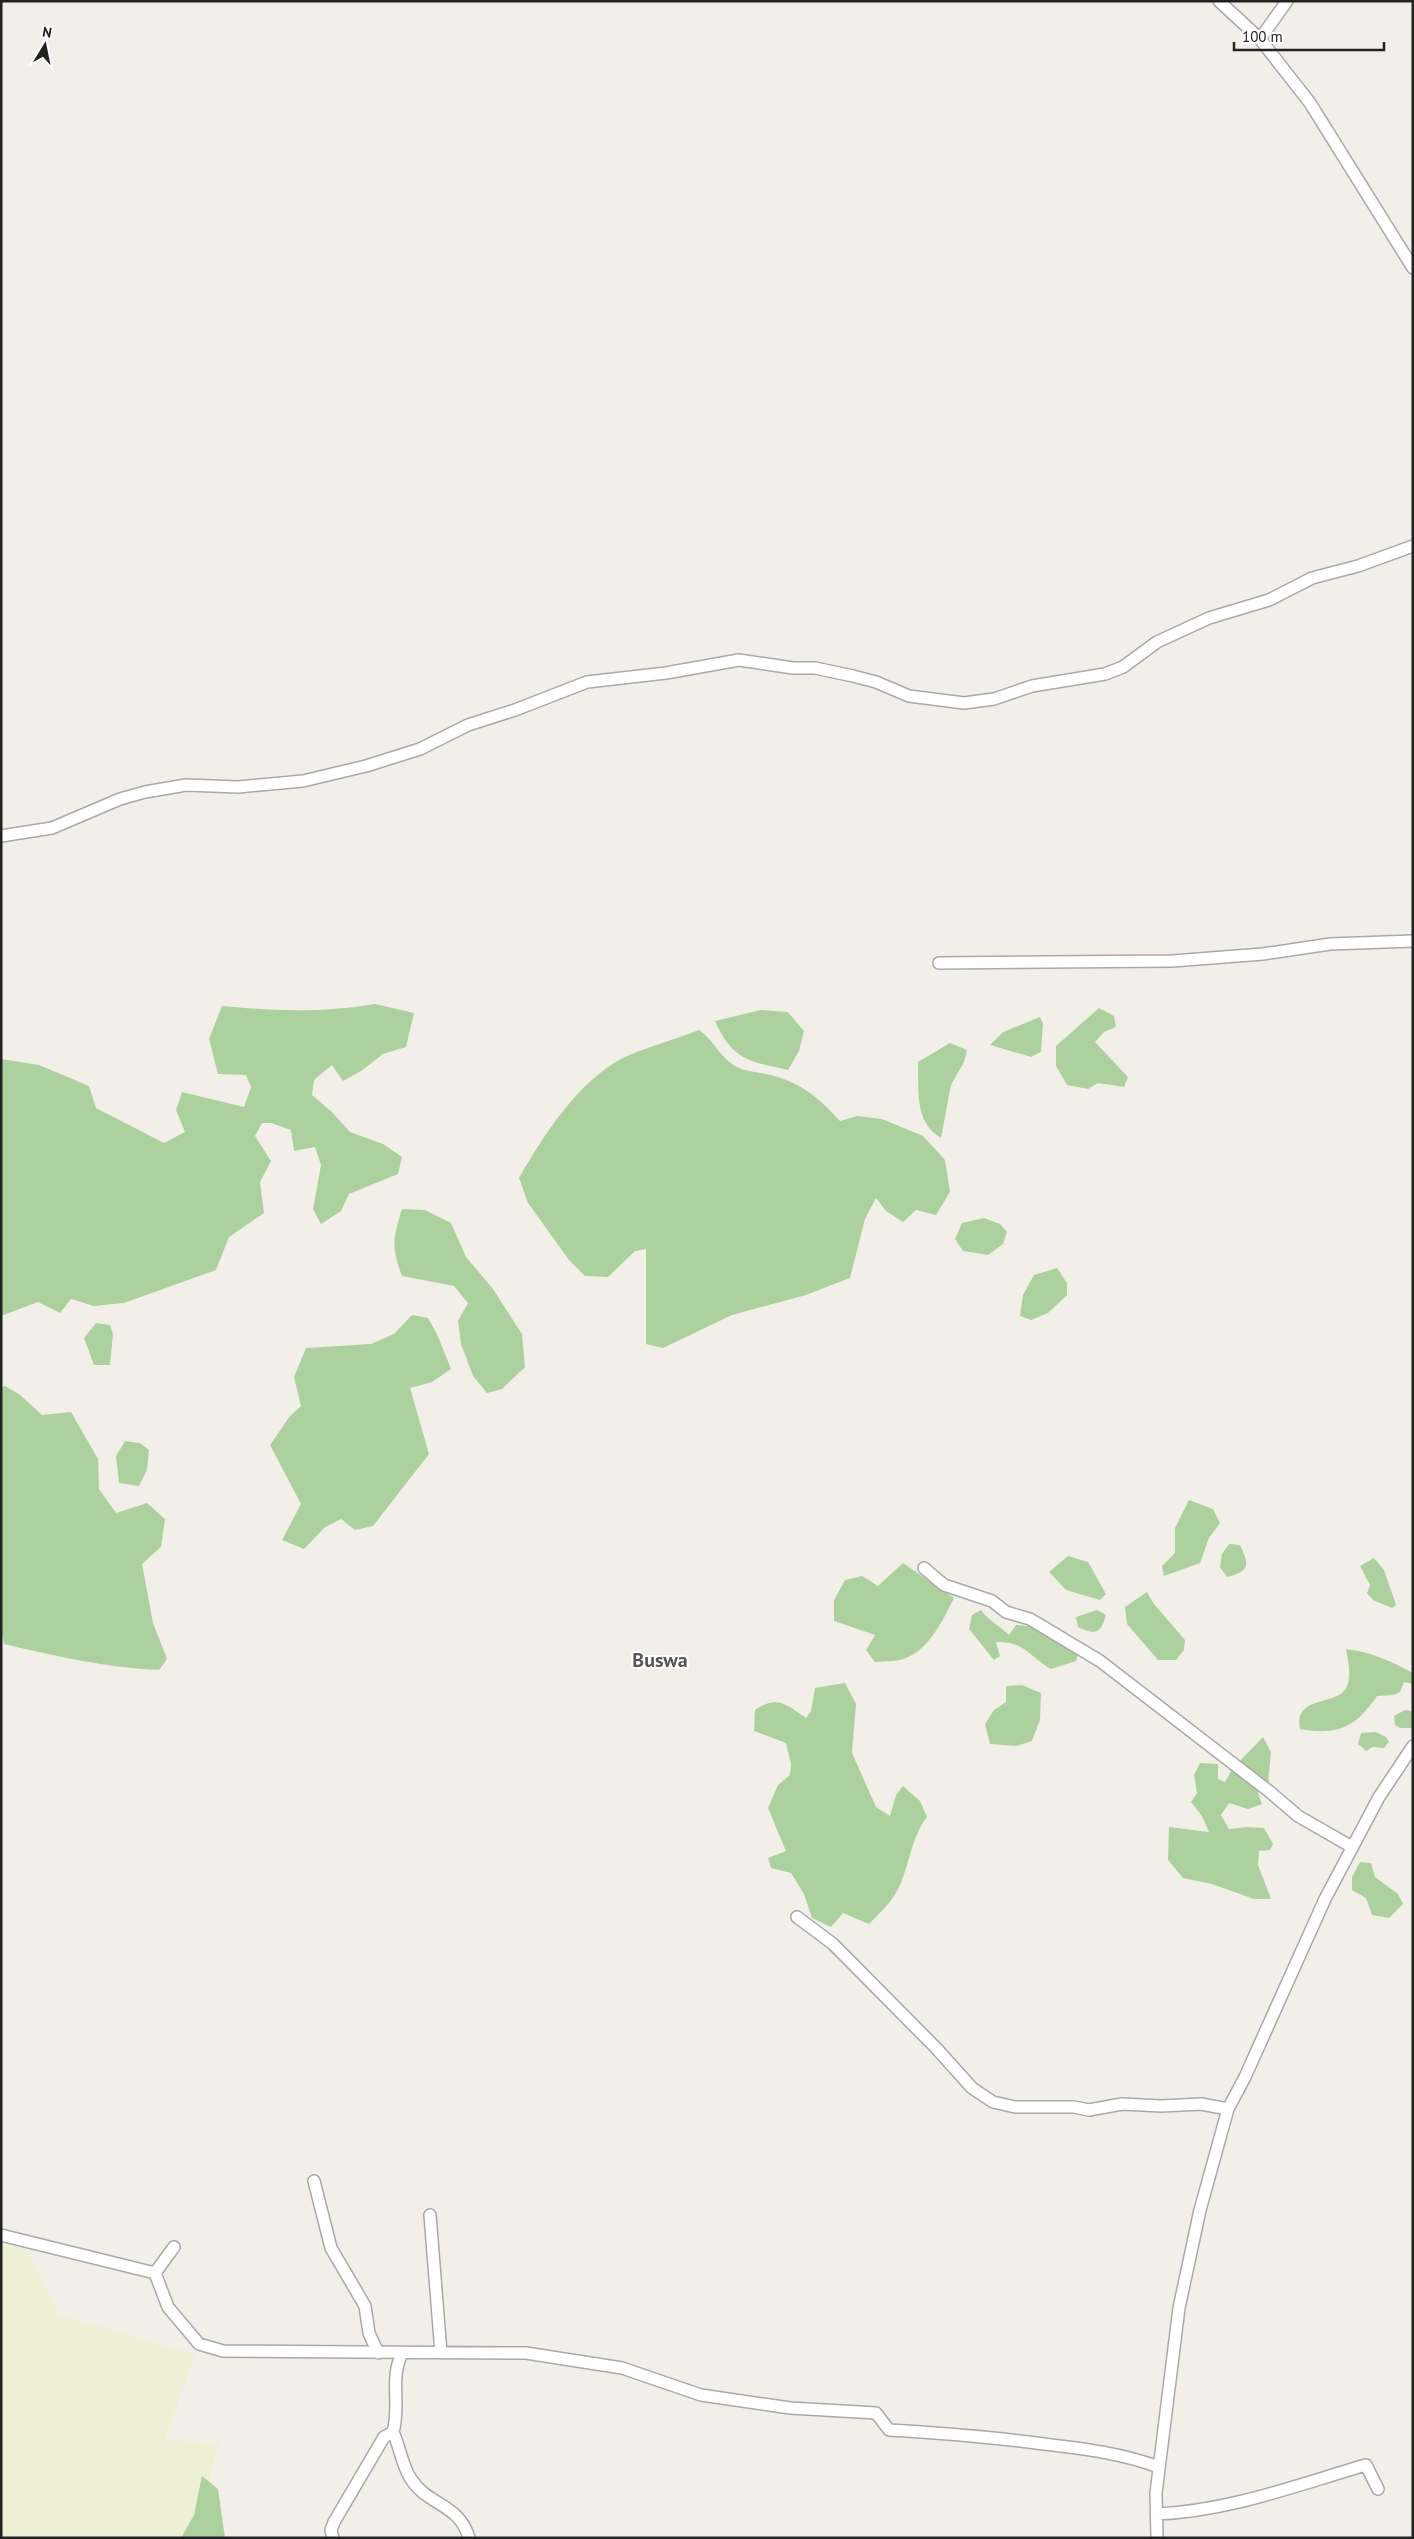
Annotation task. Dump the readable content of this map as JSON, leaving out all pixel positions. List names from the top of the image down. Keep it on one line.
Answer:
{"districts":["Buswa"],"scale_bar":"100 m","north":"top"}
